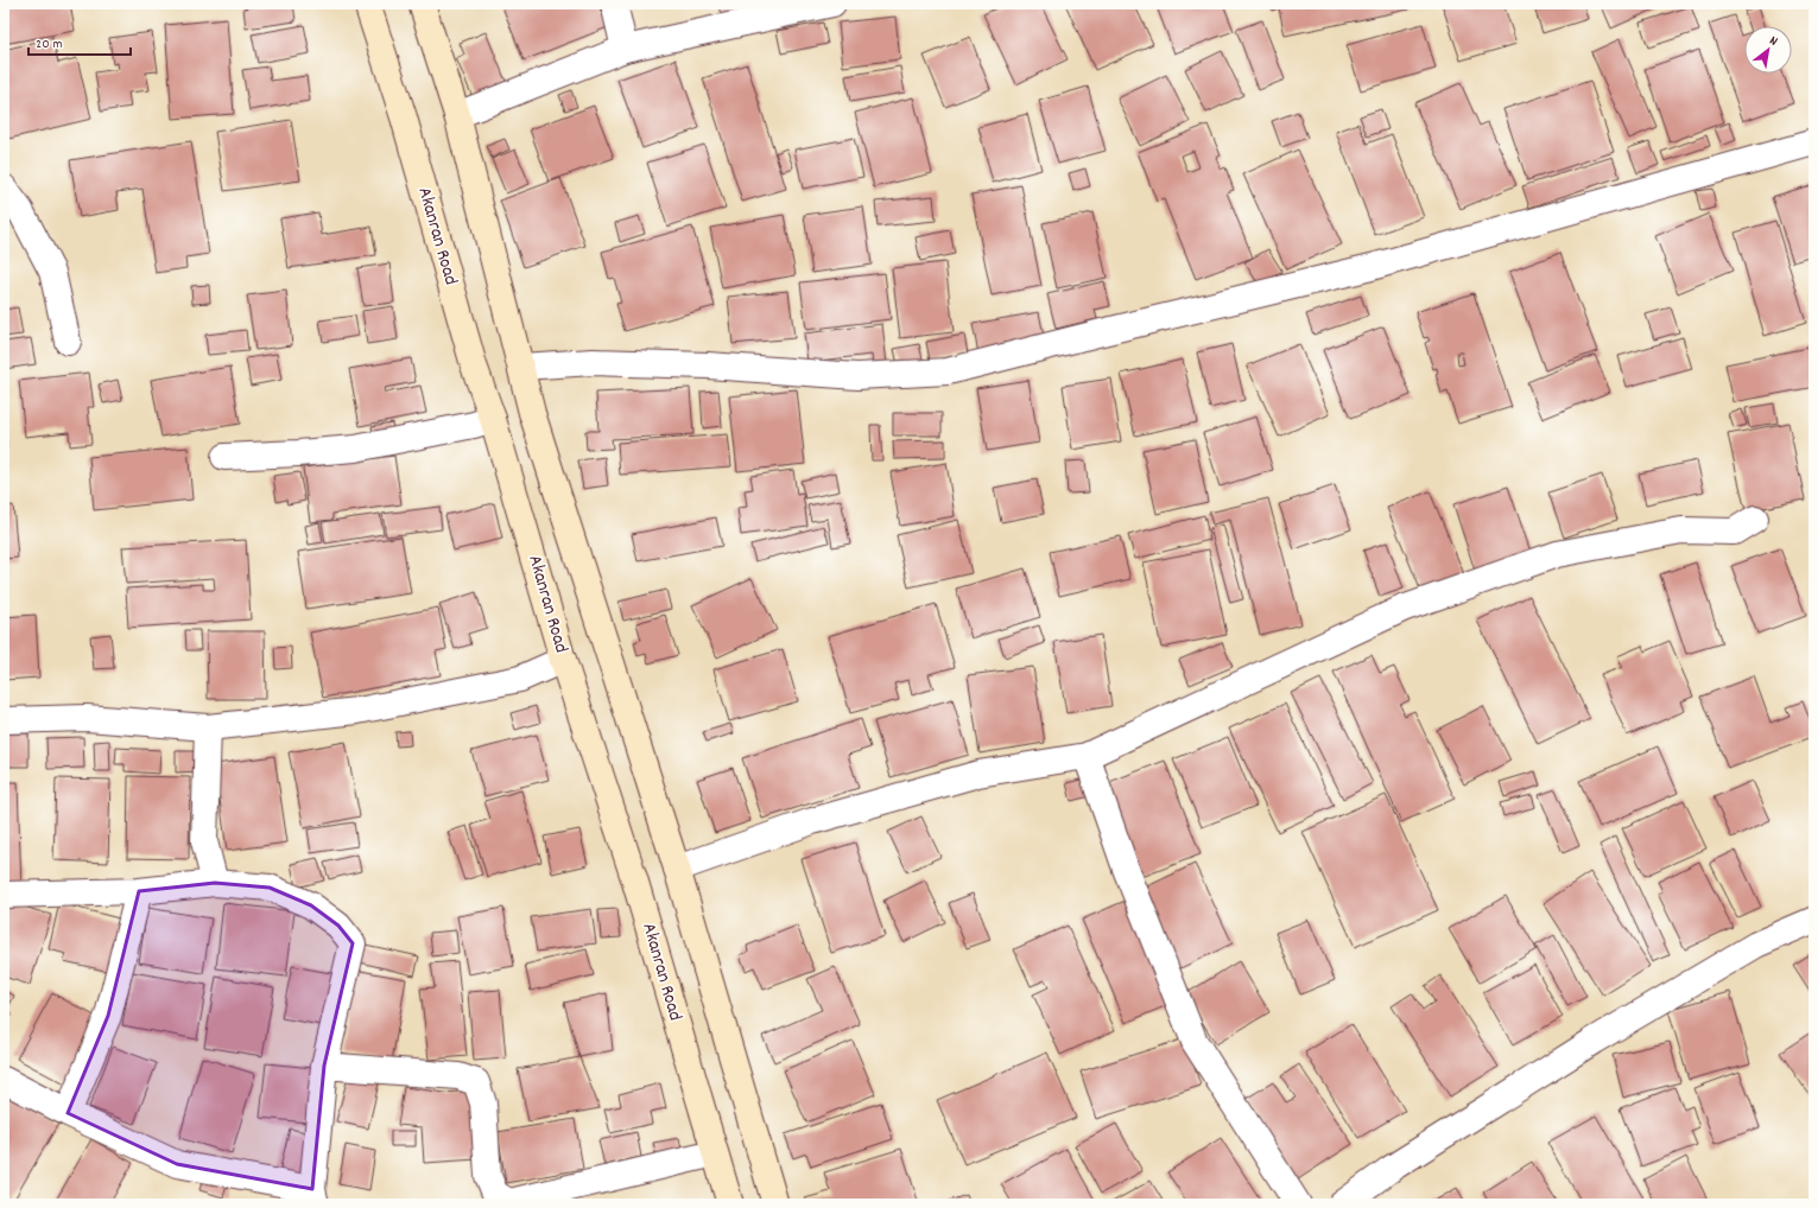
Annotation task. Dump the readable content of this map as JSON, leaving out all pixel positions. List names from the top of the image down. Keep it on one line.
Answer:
{"streets":{"main road":["Akanran Road"]},"scale_bar":"20 m","north":"top right"}
